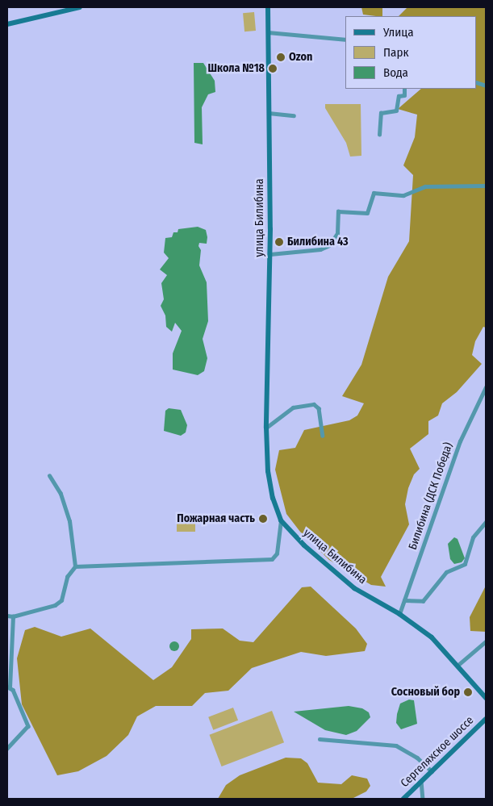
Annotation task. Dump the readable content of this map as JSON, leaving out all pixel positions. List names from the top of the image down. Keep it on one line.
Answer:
{"streets":{"main road":["улица Билибина","Сергеляхское шоссе"],"street":["Билибина (ДСК Победа)"]},"crossings":[["улица Билибина","Билибина (ДСК Победа)"]],"places":["Ozon","Школа №18","Билибина 43","Пожарная часть","Сосновый бор"],"legend":["Улица","Парк","Вода"]}
